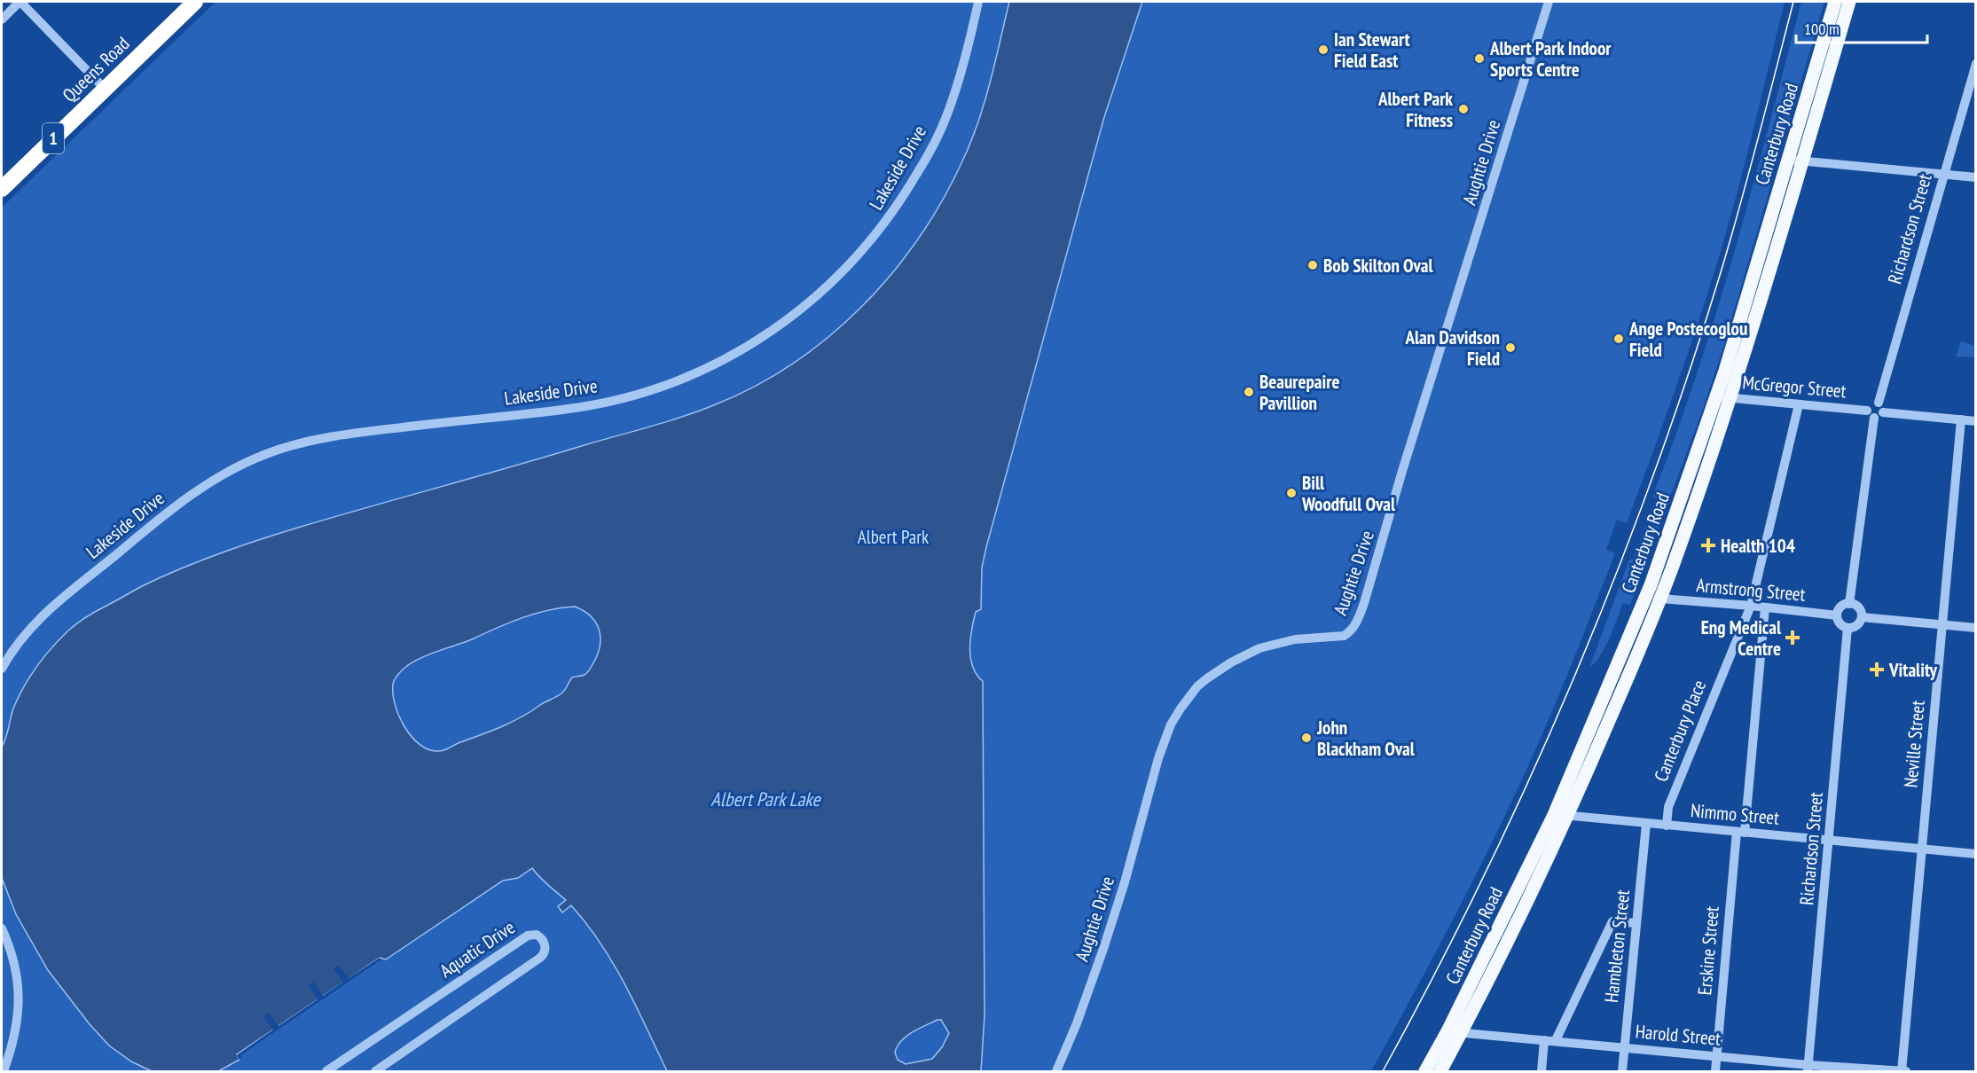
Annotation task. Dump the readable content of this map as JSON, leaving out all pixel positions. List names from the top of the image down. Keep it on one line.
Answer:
{"streets":{"highway":["Queens Road","1"],"main road":["Canterbury Road"],"street":["Aughtie Drive","Lakeside Drive","Richardson Street","McGregor Street","Armstrong Street","Canterbury Place","Neville Street","Nimmo Street","Hambleton Street","Aquatic Drive","Erskine Street","Harold Street"]},"crossings":[["Canterbury Road","McGregor Street"],["Canterbury Road","Armstrong Street"],["Canterbury Road","Nimmo Street"],["Canterbury Road","Harold Street"],["Richardson Street","Armstrong Street"],["Richardson Street","Nimmo Street"],["Richardson Street","Harold Street"],["McGregor Street","Canterbury Place"],["Armstrong Street","Canterbury Place"],["Armstrong Street","Erskine Street"],["Canterbury Place","Nimmo Street"],["Neville Street","Nimmo Street"],["Neville Street","Harold Street"],["Nimmo Street","Hambleton Street"],["Nimmo Street","Erskine Street"],["Hambleton Street","Harold Street"],["Erskine Street","Harold Street"]],"water":["Albert Park Lake"],"parks":["Albert Park"],"places":{"other":["Ian Stewart Field East","Albert Park Indoor Sports Centre","Albert Park Fitness","Bob Skilton Oval","Ange Postecoglou Field","Alan Davidson Field","Beaurepaire Pavillion","Bill Woodfull Oval","John Blackham Oval"],"health":["Health 104","Eng Medical Centre","Vitality"]},"scale_bar":"100 m"}
